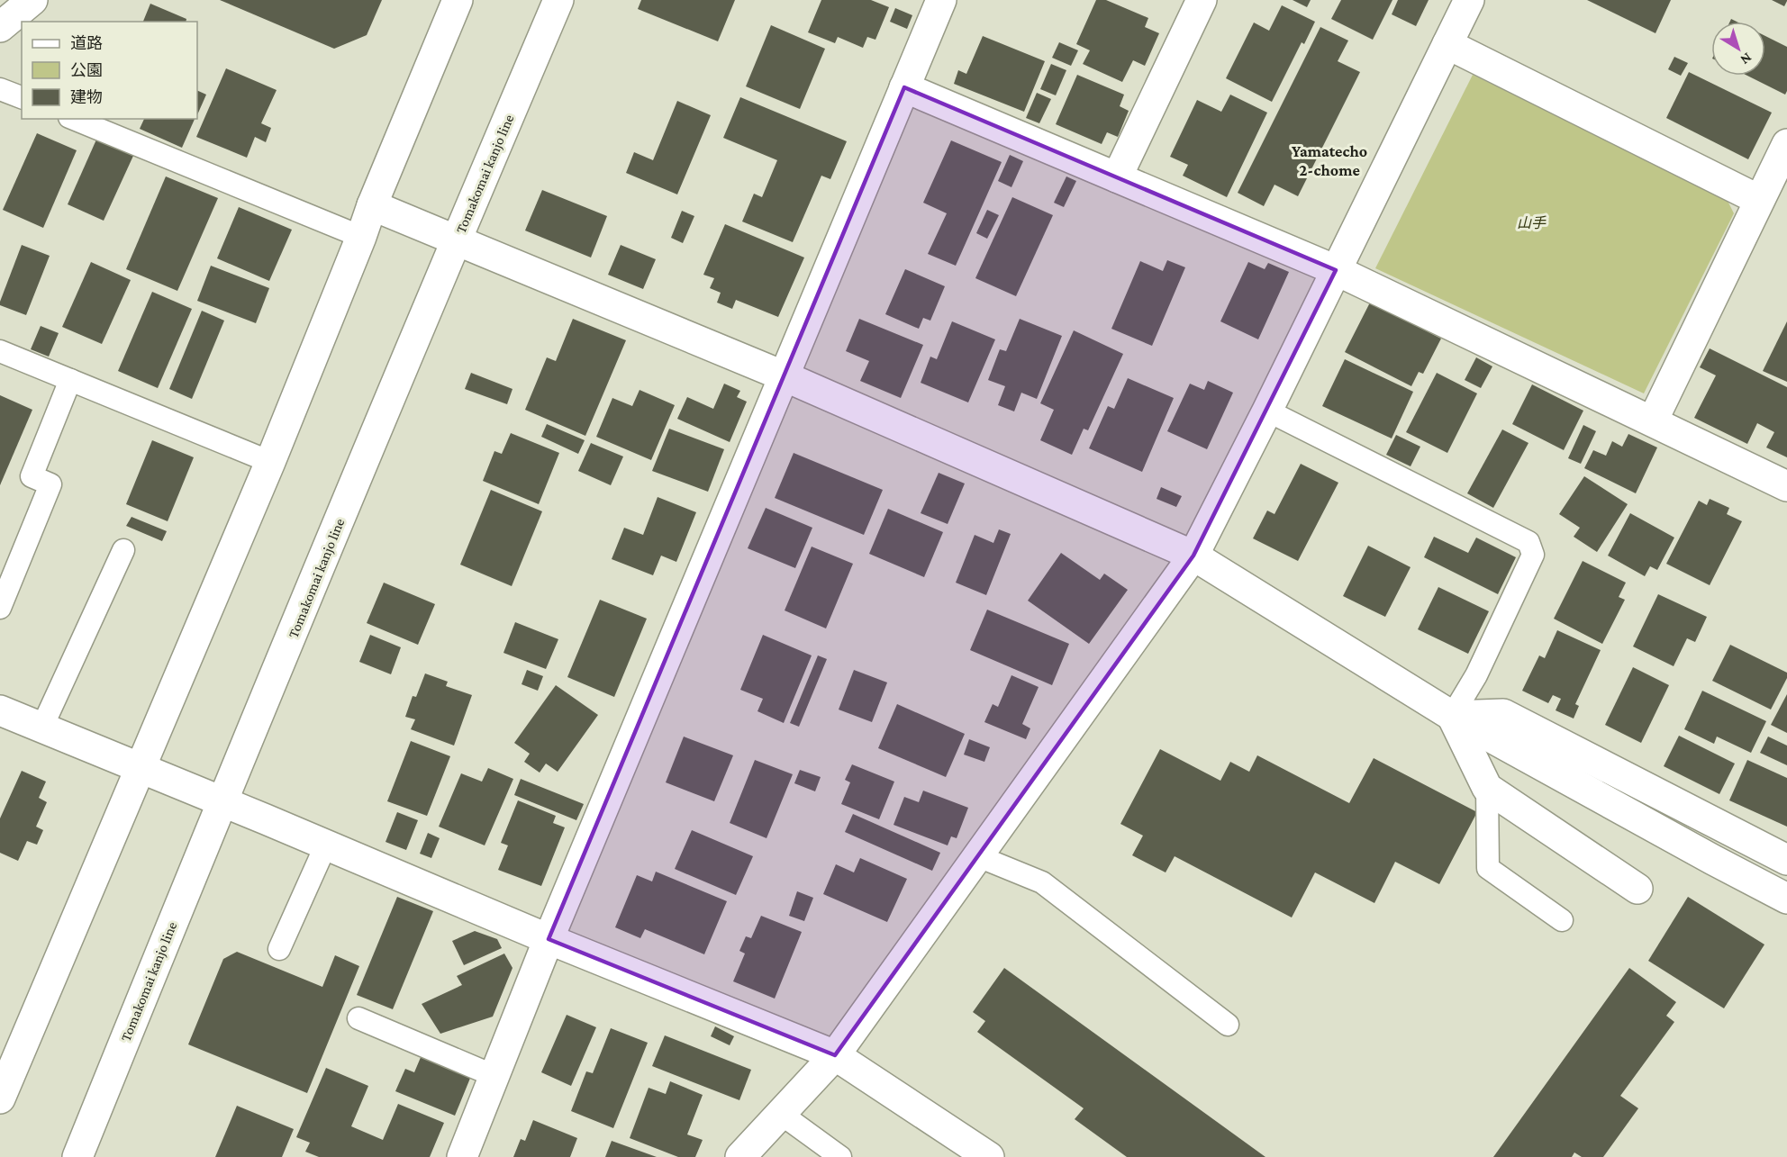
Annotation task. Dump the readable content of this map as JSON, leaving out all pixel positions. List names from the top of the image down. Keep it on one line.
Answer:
{"streets":{"street":["Tomakomai kanjo line"]},"districts":["Yamatecho 2-chome"],"parks":["山手"],"legend":["道路","公園","建物"],"north":"bottom right"}
